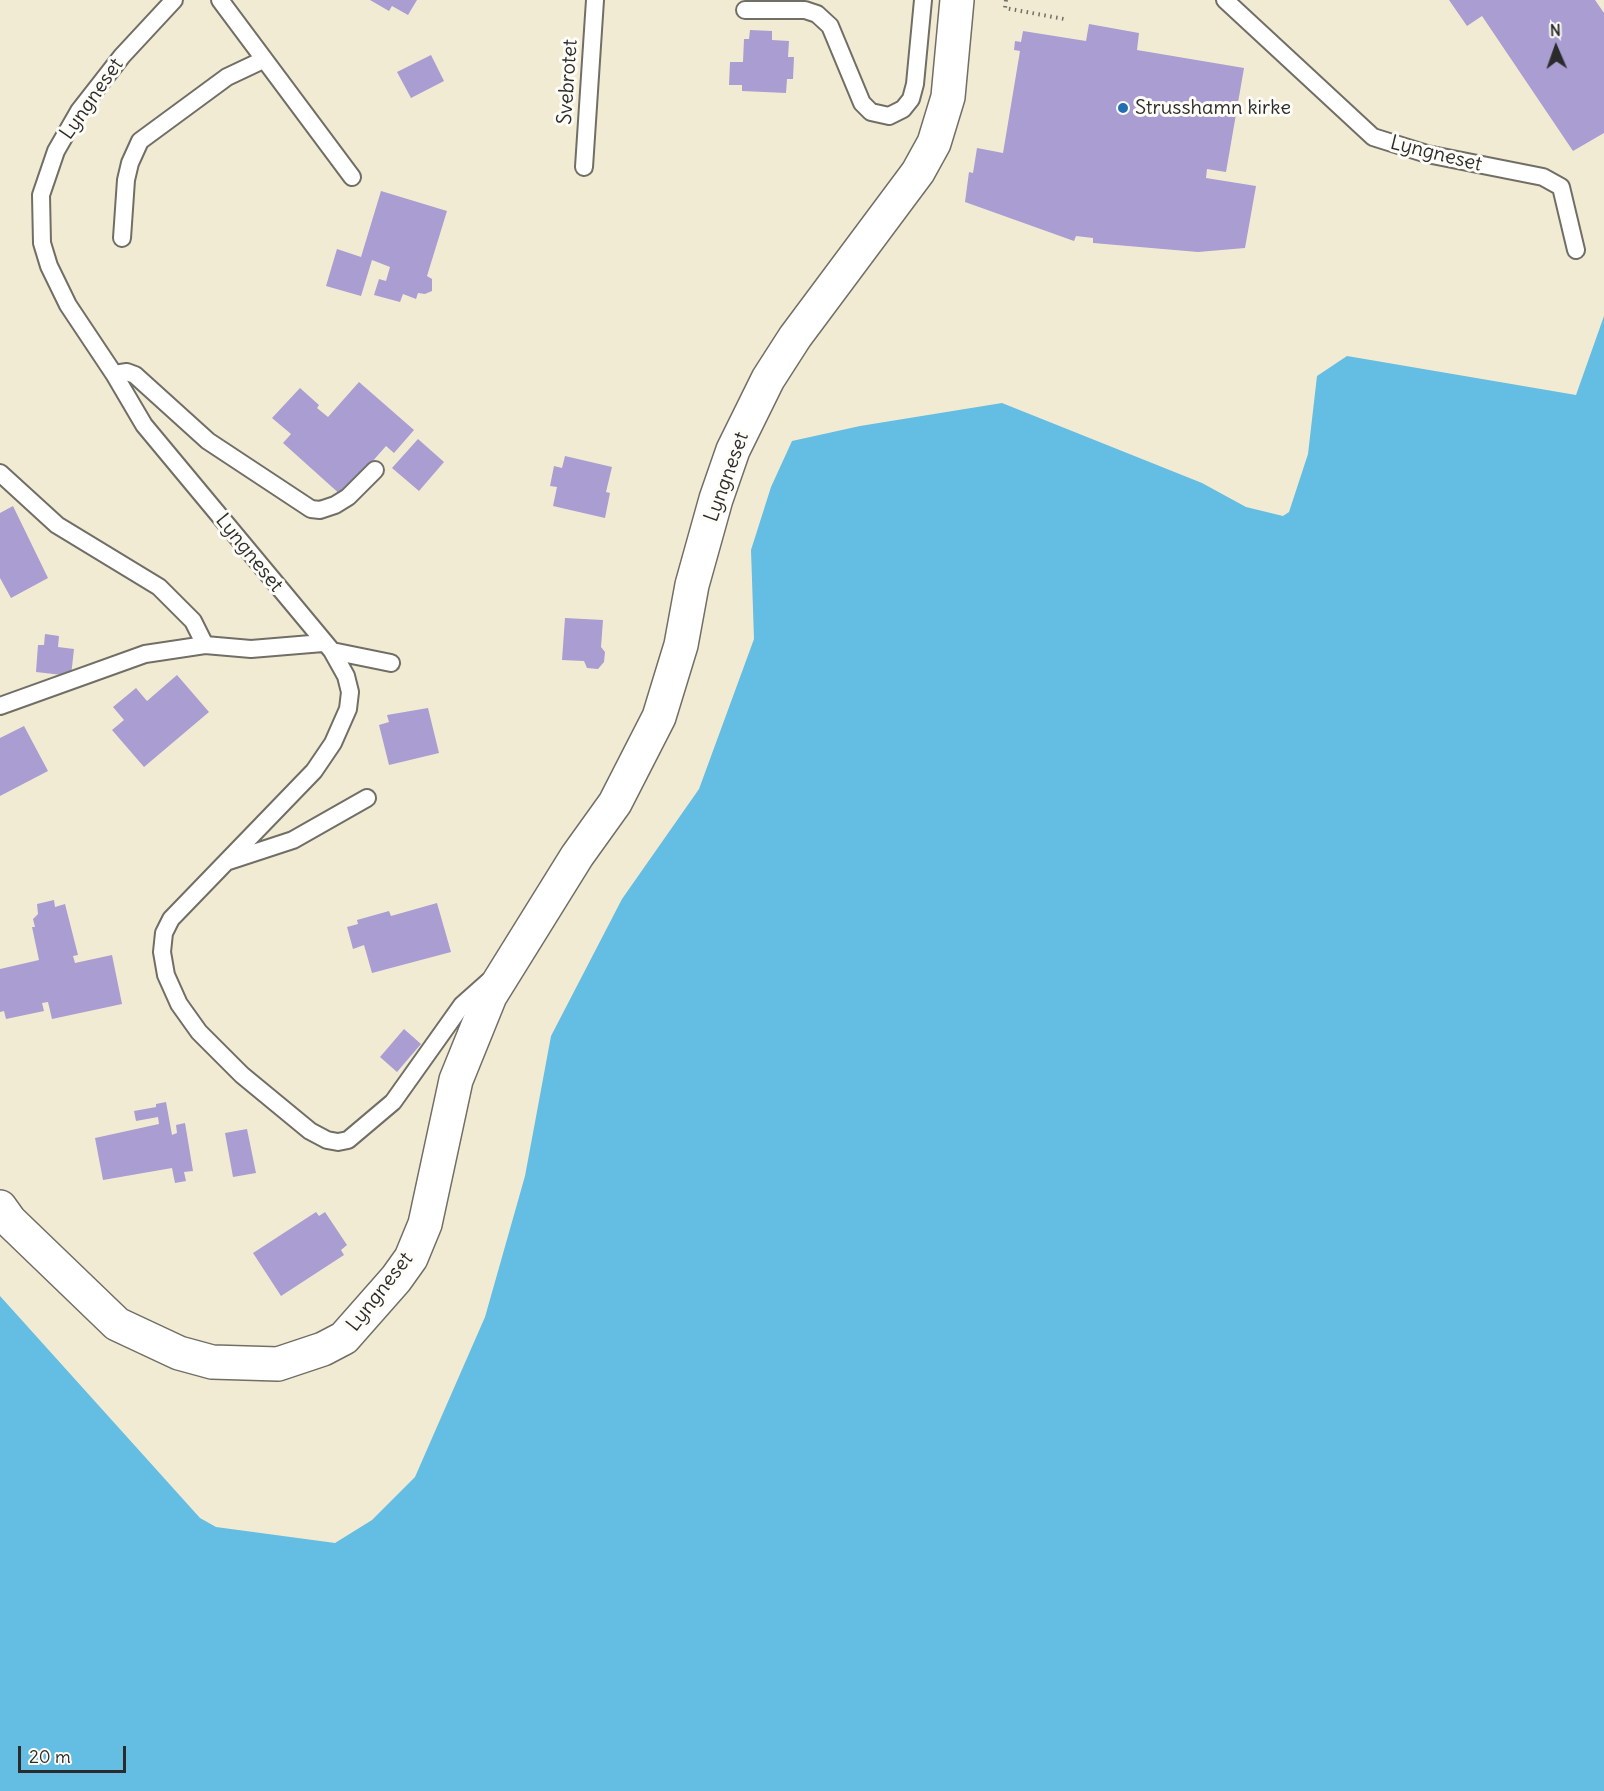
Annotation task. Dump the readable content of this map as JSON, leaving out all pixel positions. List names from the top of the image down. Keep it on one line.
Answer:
{"streets":{"street":["Lyngneset"],"lane":["Svebrotet"]},"places":["Strusshamn kirke"],"scale_bar":"20 m","north":"top"}
